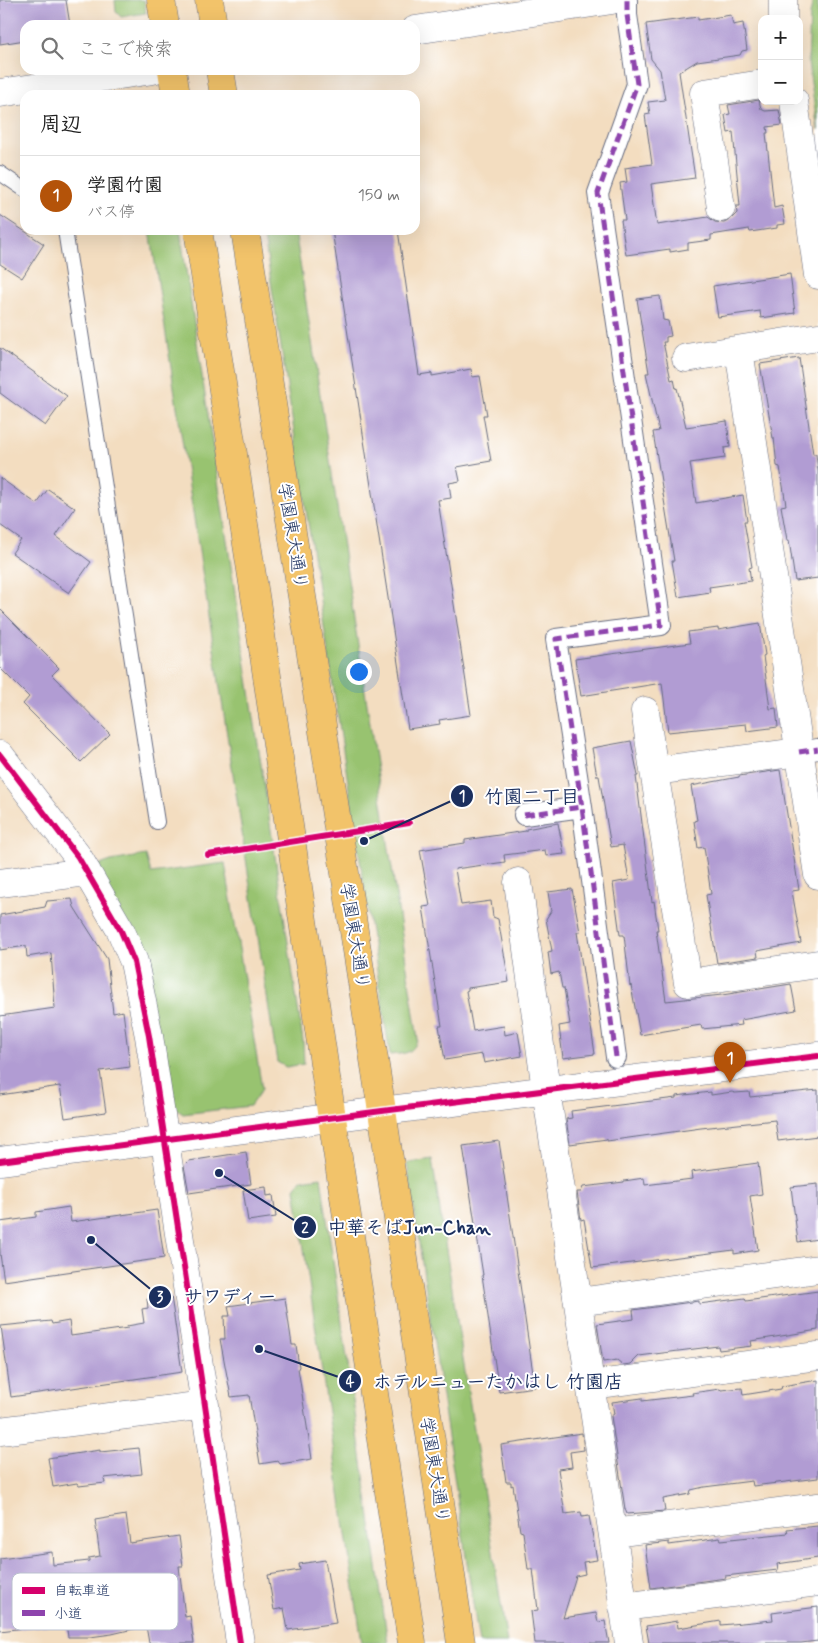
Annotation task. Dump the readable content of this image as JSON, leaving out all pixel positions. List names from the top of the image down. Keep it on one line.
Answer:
{"streets":{"main road":["学園東大通り"]},"places":["竹園二丁目","中華そばJun-Chan","サワディー","ホテルニューたかはし 竹園店"],"legend":["自転車道","小道"],"page":{"map_buttons":["+","−"],"search":"ここで検索","heading":"周辺","list":[{"mark":"1","name":"学園竹園","note":"バス停","value":"150 m"}],"pins":"1"}}
